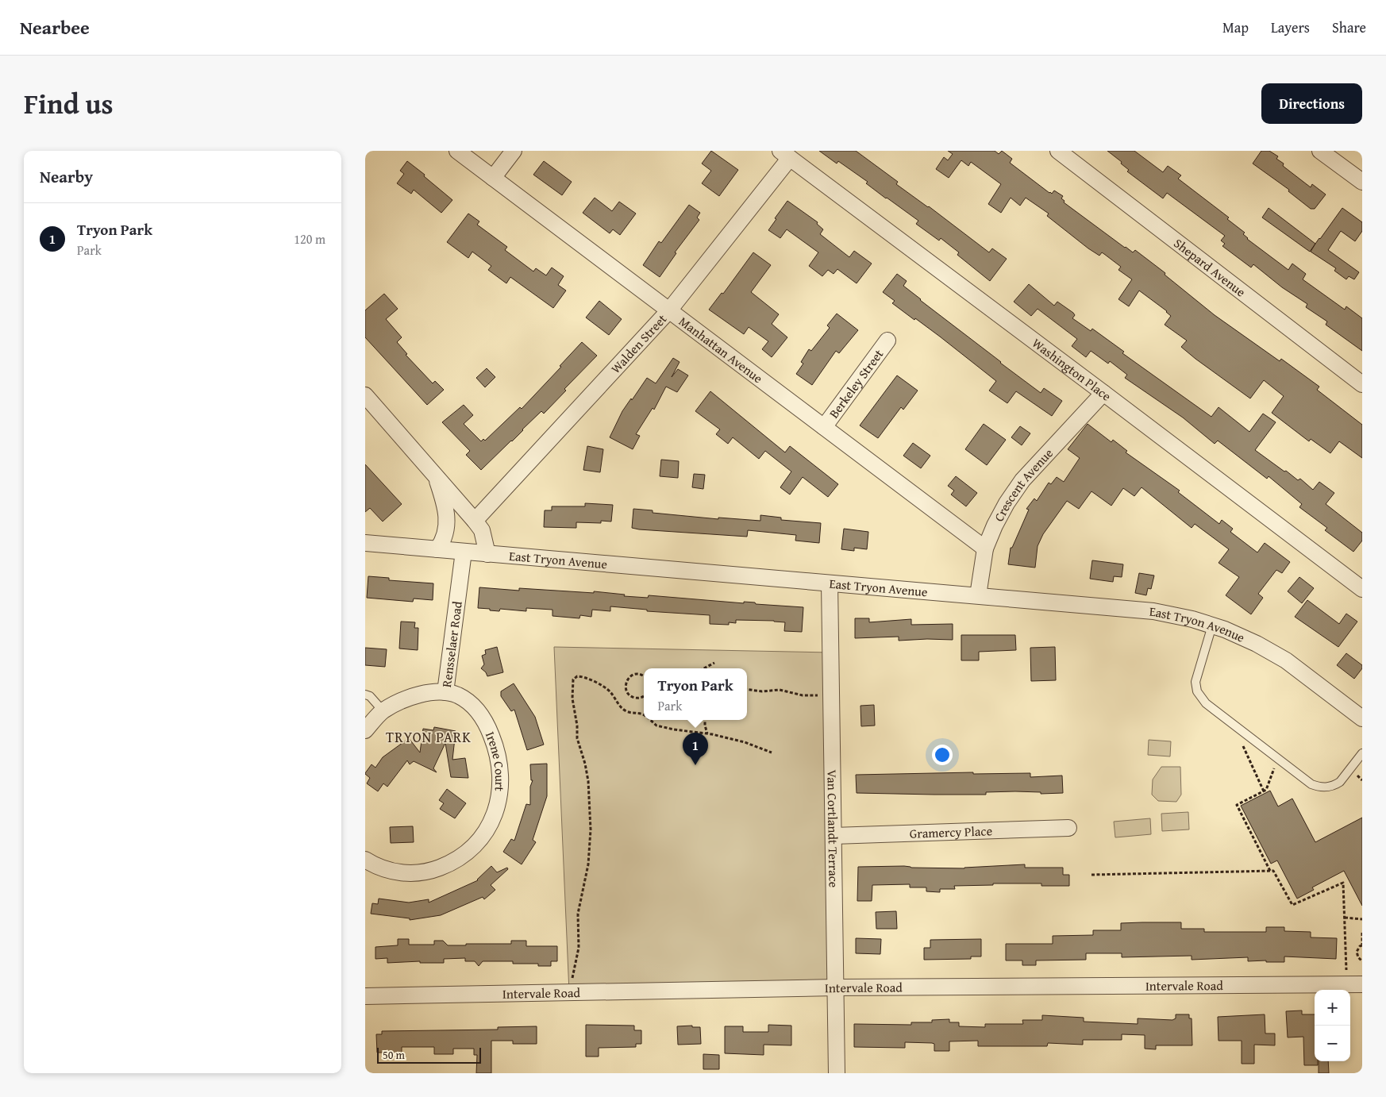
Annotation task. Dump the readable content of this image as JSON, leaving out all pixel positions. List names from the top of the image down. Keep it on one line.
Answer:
{"streets":{"street":["Shepard Avenue","Walden Street","Manhattan Avenue","Washington Place","Berkeley Street","Crescent Avenue","East Tryon Avenue","Rensselaer Road","Irene Court","Van Cortlandt Terrace","Gramercy Place","Intervale Road"]},"crossings":[["Walden Street","Manhattan Avenue"],["Walden Street","Washington Place"],["Manhattan Avenue","Berkeley Street"],["Manhattan Avenue","Crescent Avenue"],["Washington Place","Crescent Avenue"],["Crescent Avenue","East Tryon Avenue"],["East Tryon Avenue","Rensselaer Road"],["East Tryon Avenue","Van Cortlandt Terrace"],["Rensselaer Road","Irene Court"],["Van Cortlandt Terrace","Gramercy Place"],["Van Cortlandt Terrace","Intervale Road"]],"districts":["TRYON PARK"],"scale_bar":"50 m","page":{"header":"Nearbee","nav":["Map","Layers","Share"],"title":"Find us","buttons":"Directions","heading":"Nearby","list":[{"mark":"1","name":"Tryon Park","note":"Park","value":"120 m"}],"popup":["Tryon Park","Park"],"pins":"1","map_buttons":["+","−"],"scale":"50 m"}}
